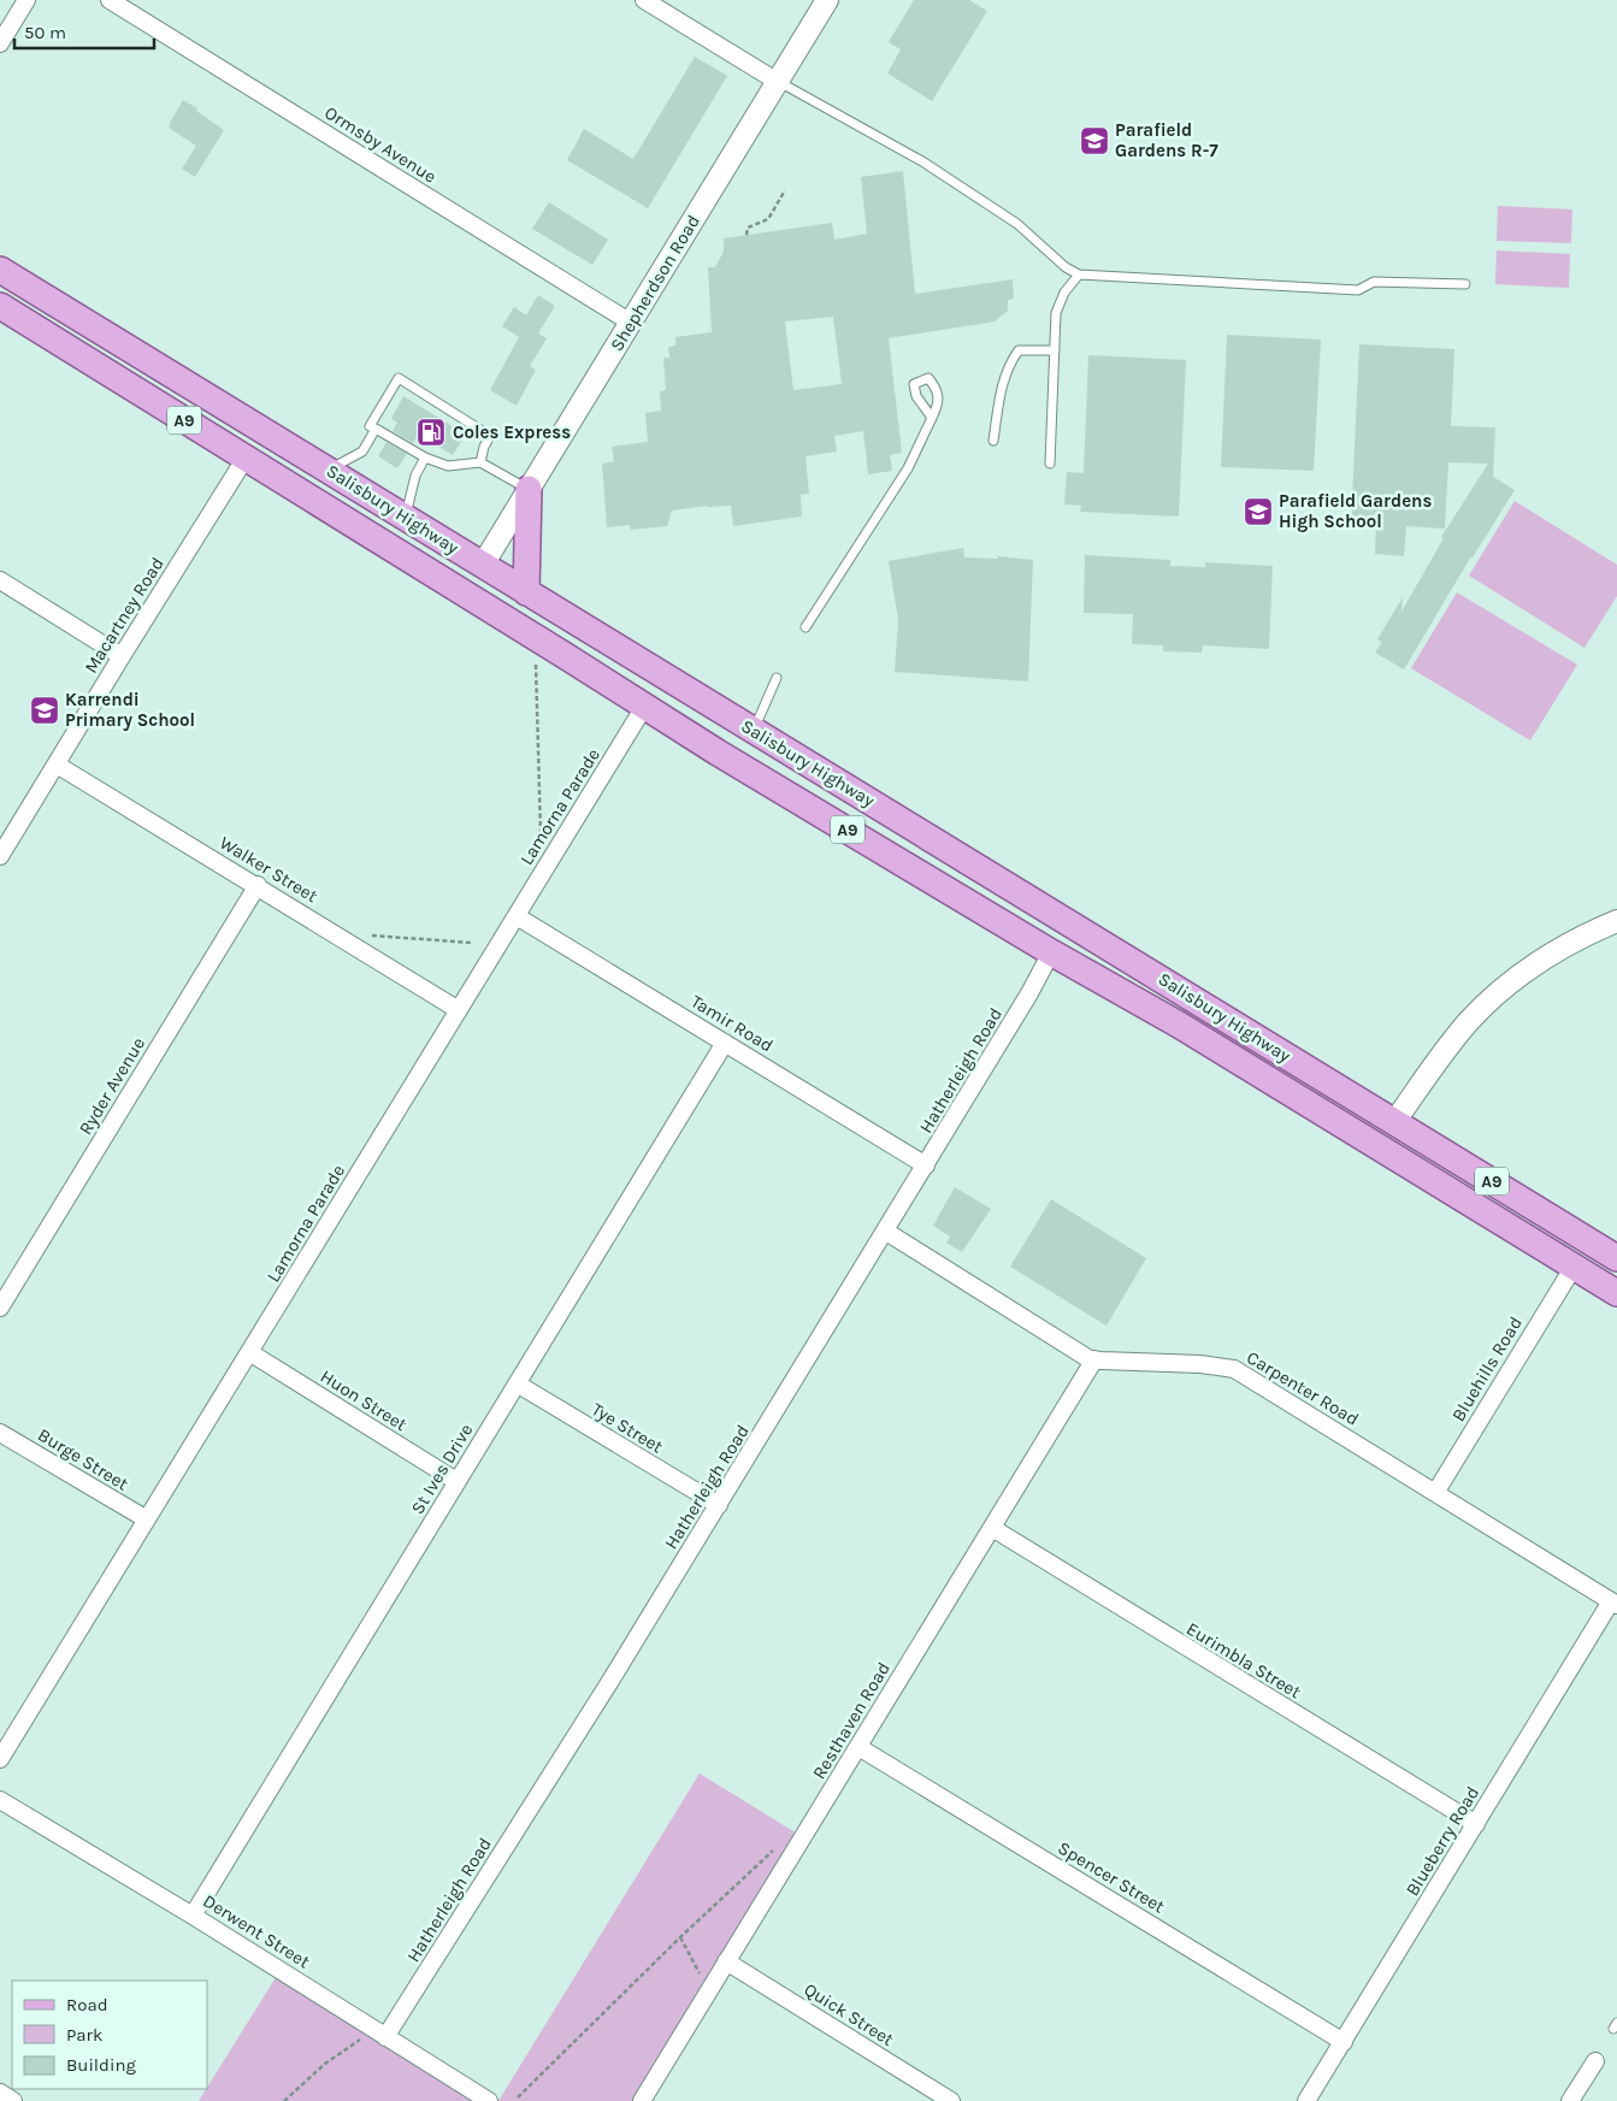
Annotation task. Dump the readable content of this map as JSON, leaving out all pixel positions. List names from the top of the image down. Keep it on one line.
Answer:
{"streets":{"main road":["A9","Salisbury Highway"],"street":["Ormsby Avenue","Shepherdson Road","Macartney Road","Lamorna Parade","Walker Street","Tamir Road","Hatherleigh Road","Ryder Avenue","Bluehills Road","Carpenter Road","Huon Street","Tye Street","Burge Street","St Ives Drive","Eurimbla Street","Resthaven Road","Blueberry Road","Spencer Street","Derwent Street","Quick Street"]},"crossings":[["Ormsby Avenue","Shepherdson Road"],["Shepherdson Road","Salisbury Highway"],["Salisbury Highway","Macartney Road"],["Salisbury Highway","Lamorna Parade"],["Salisbury Highway","Hatherleigh Road"],["Salisbury Highway","Bluehills Road"],["Macartney Road","Walker Street"],["Lamorna Parade","Walker Street"],["Lamorna Parade","Tamir Road"],["Lamorna Parade","Huon Street"],["Lamorna Parade","Burge Street"],["Walker Street","Ryder Avenue"],["Tamir Road","Hatherleigh Road"],["Tamir Road","St Ives Drive"],["Hatherleigh Road","Carpenter Road"],["Hatherleigh Road","Tye Street"],["Hatherleigh Road","Derwent Street"],["Bluehills Road","Carpenter Road"],["Carpenter Road","Resthaven Road"],["Carpenter Road","Blueberry Road"],["Huon Street","St Ives Drive"],["Tye Street","St Ives Drive"],["St Ives Drive","Derwent Street"],["Eurimbla Street","Resthaven Road"],["Eurimbla Street","Blueberry Road"],["Resthaven Road","Spencer Street"],["Resthaven Road","Quick Street"],["Blueberry Road","Spencer Street"]],"places":{"school or university":["Parafield Gardens R-7","Parafield Gardens High School","Karrendi Primary School"],"fuel station":["Coles Express"]},"legend":["Road","Park","Building"],"scale_bar":"50 m"}
